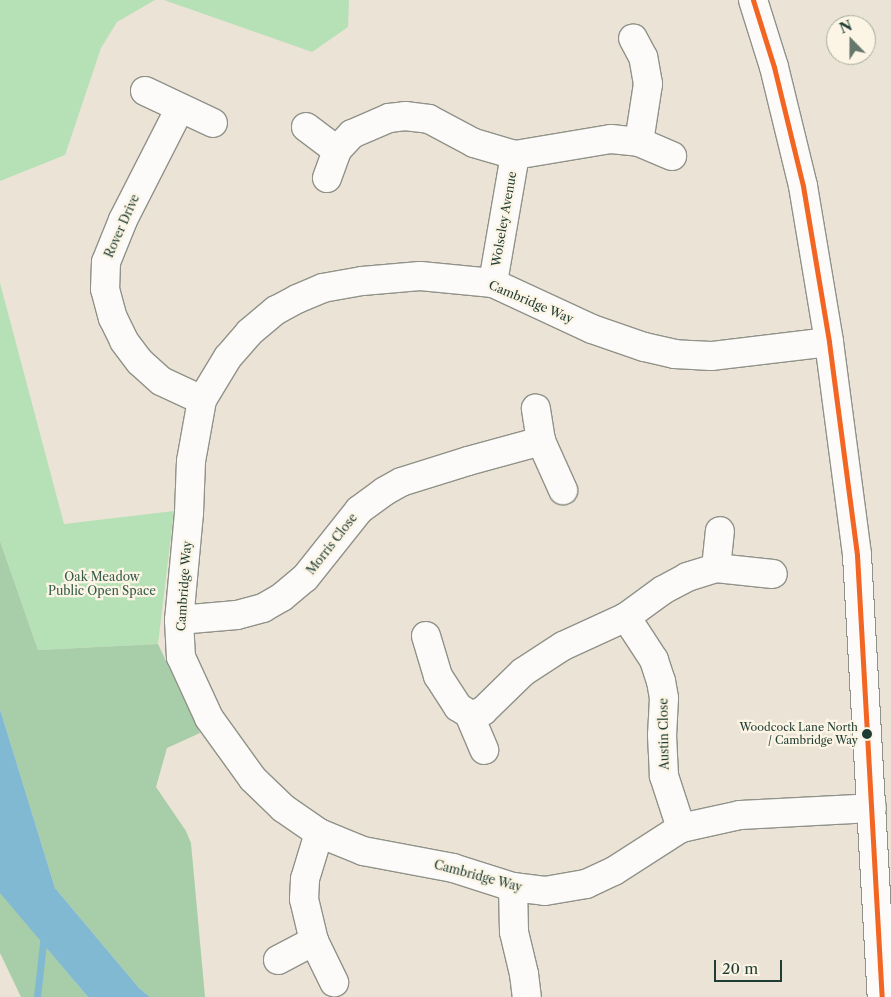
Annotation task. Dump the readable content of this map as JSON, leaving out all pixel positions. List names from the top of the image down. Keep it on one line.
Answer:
{"streets":{"street":["Wolseley Avenue","Rover Drive","Cambridge Way","Morris Close","Austin Close"]},"crossings":[["Wolseley Avenue","Cambridge Way"],["Rover Drive","Cambridge Way"],["Cambridge Way","Morris Close"],["Cambridge Way","Austin Close"]],"parks":["Oak Meadow Public Open Space"],"places":["Woodcock Lane North / Cambridge Way"],"scale_bar":"20 m","north":"top"}
